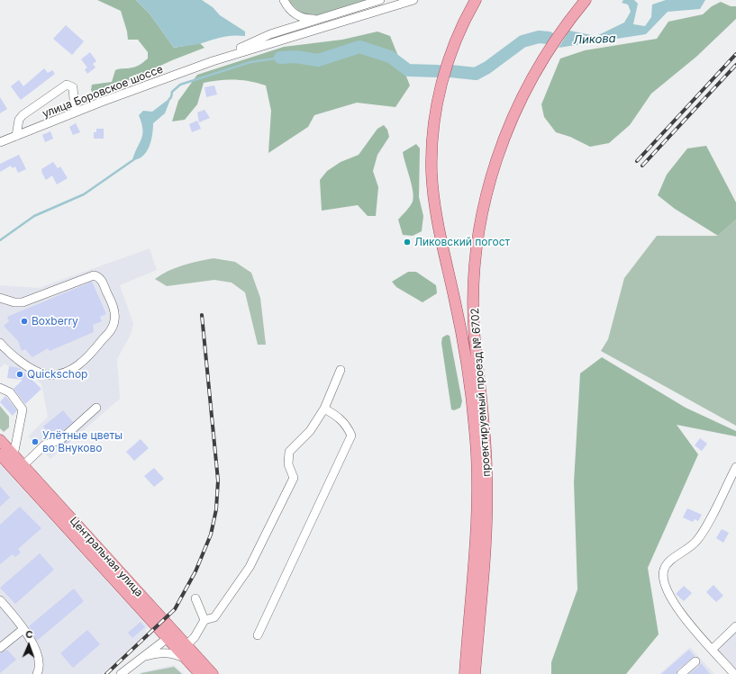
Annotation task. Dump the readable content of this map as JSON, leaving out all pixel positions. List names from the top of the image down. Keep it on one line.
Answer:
{"streets":{"main road":["проектируемый проезд № 6702","Центральная улица"],"street":["улица Боровское шоссе"]},"water":["Ликова"],"places":["Ликовский погост","Boxberry","Quickschop","Улётные цветы во Внуково"],"north":"top"}
